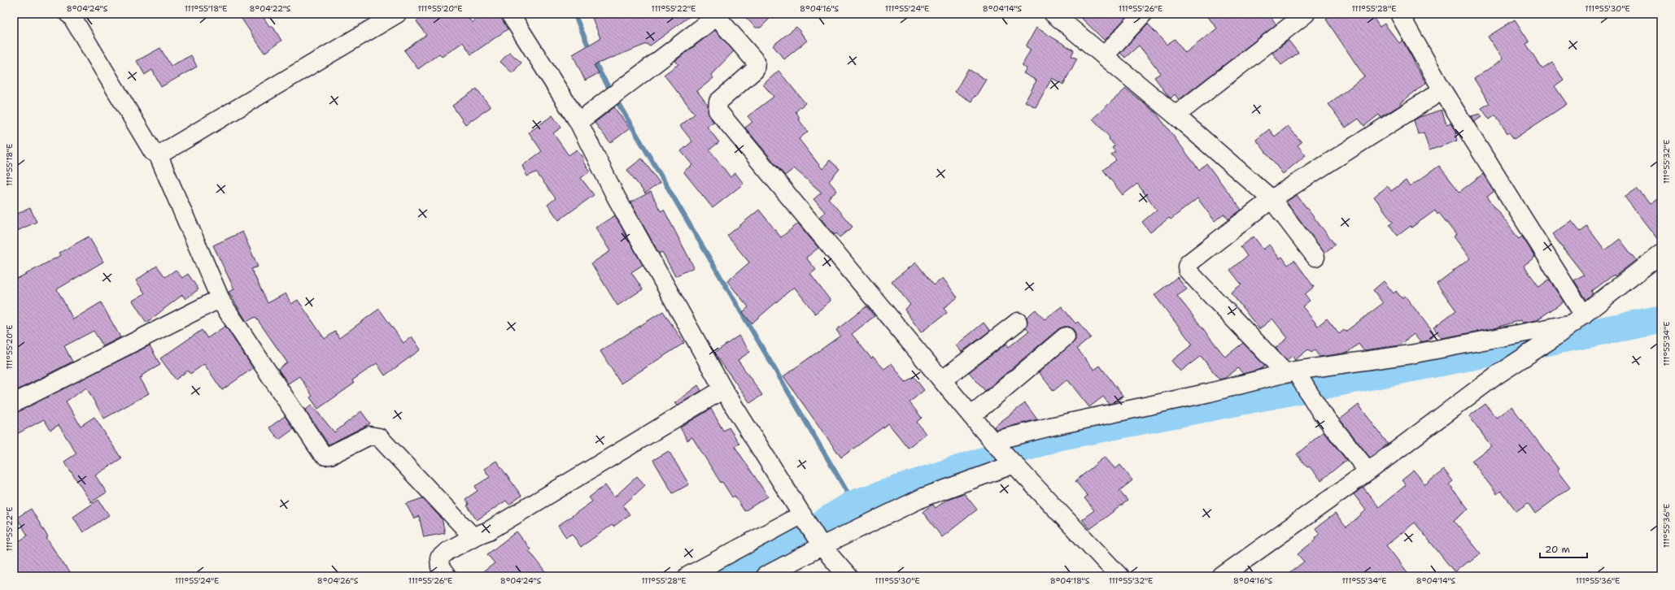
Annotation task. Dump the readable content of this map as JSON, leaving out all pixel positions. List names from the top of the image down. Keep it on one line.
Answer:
{"scale_bar":"20 m","coordinates":["8°04'24\"S","111°55'18\"E","8°04'22\"S","111°55'20\"E","111°55'22\"E","8°04'16\"S","111°55'24\"E","8°04'14\"S","111°55'26\"E","111°55'28\"E","111°55'30\"E","111°55'32\"E","111°55'34\"E","111°55'36\"E","8°04'26\"S","8°04'18\"S"]}
